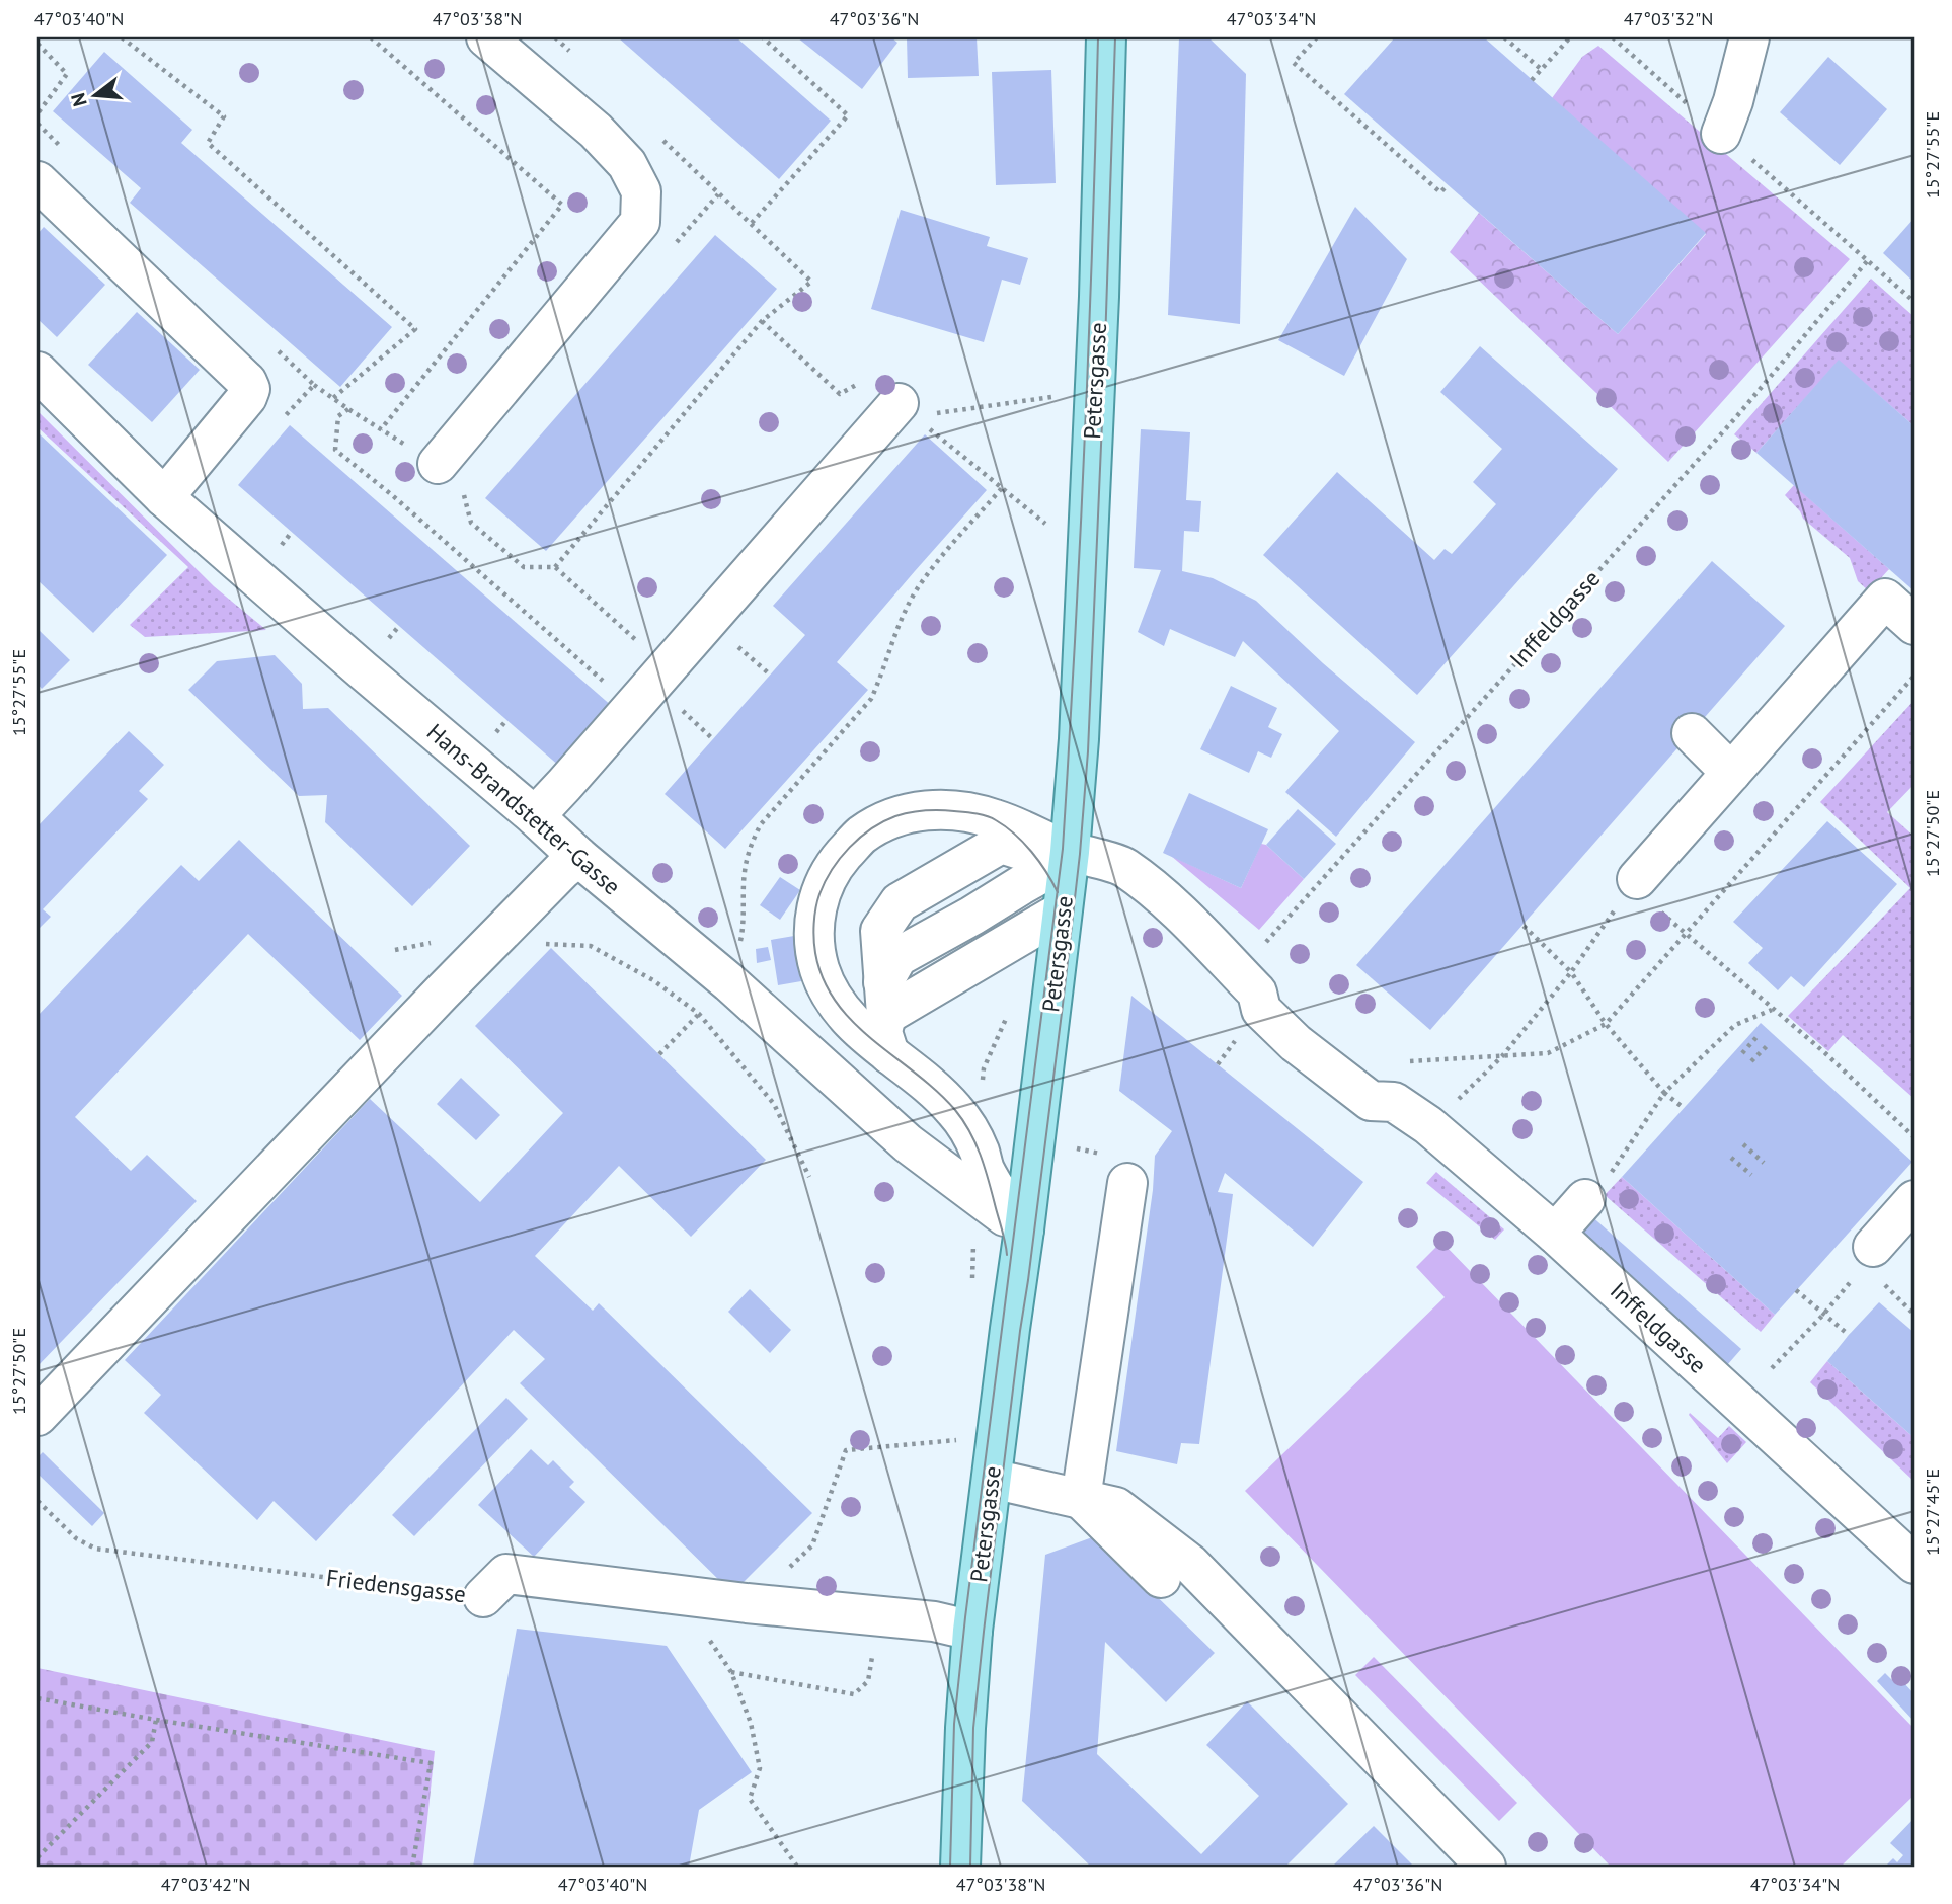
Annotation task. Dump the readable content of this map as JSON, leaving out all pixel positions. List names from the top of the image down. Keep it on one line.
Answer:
{"streets":{"main road":["Petersgasse"],"street":["Inffeldgasse","Hans-Brandstetter-Gasse","Friedensgasse"]},"crossings":[["Petersgasse","Inffeldgasse"],["Petersgasse","Hans-Brandstetter-Gasse"],["Petersgasse","Friedensgasse"],["Inffeldgasse","Hans-Brandstetter-Gasse"]],"north":"left","coordinates":["47°03'40\"N","47°03'38\"N","47°03'36\"N","47°03'34\"N","47°03'32\"N","15°27'55\"E","15°27'50\"E","15°27'45\"E","47°03'42\"N"]}
